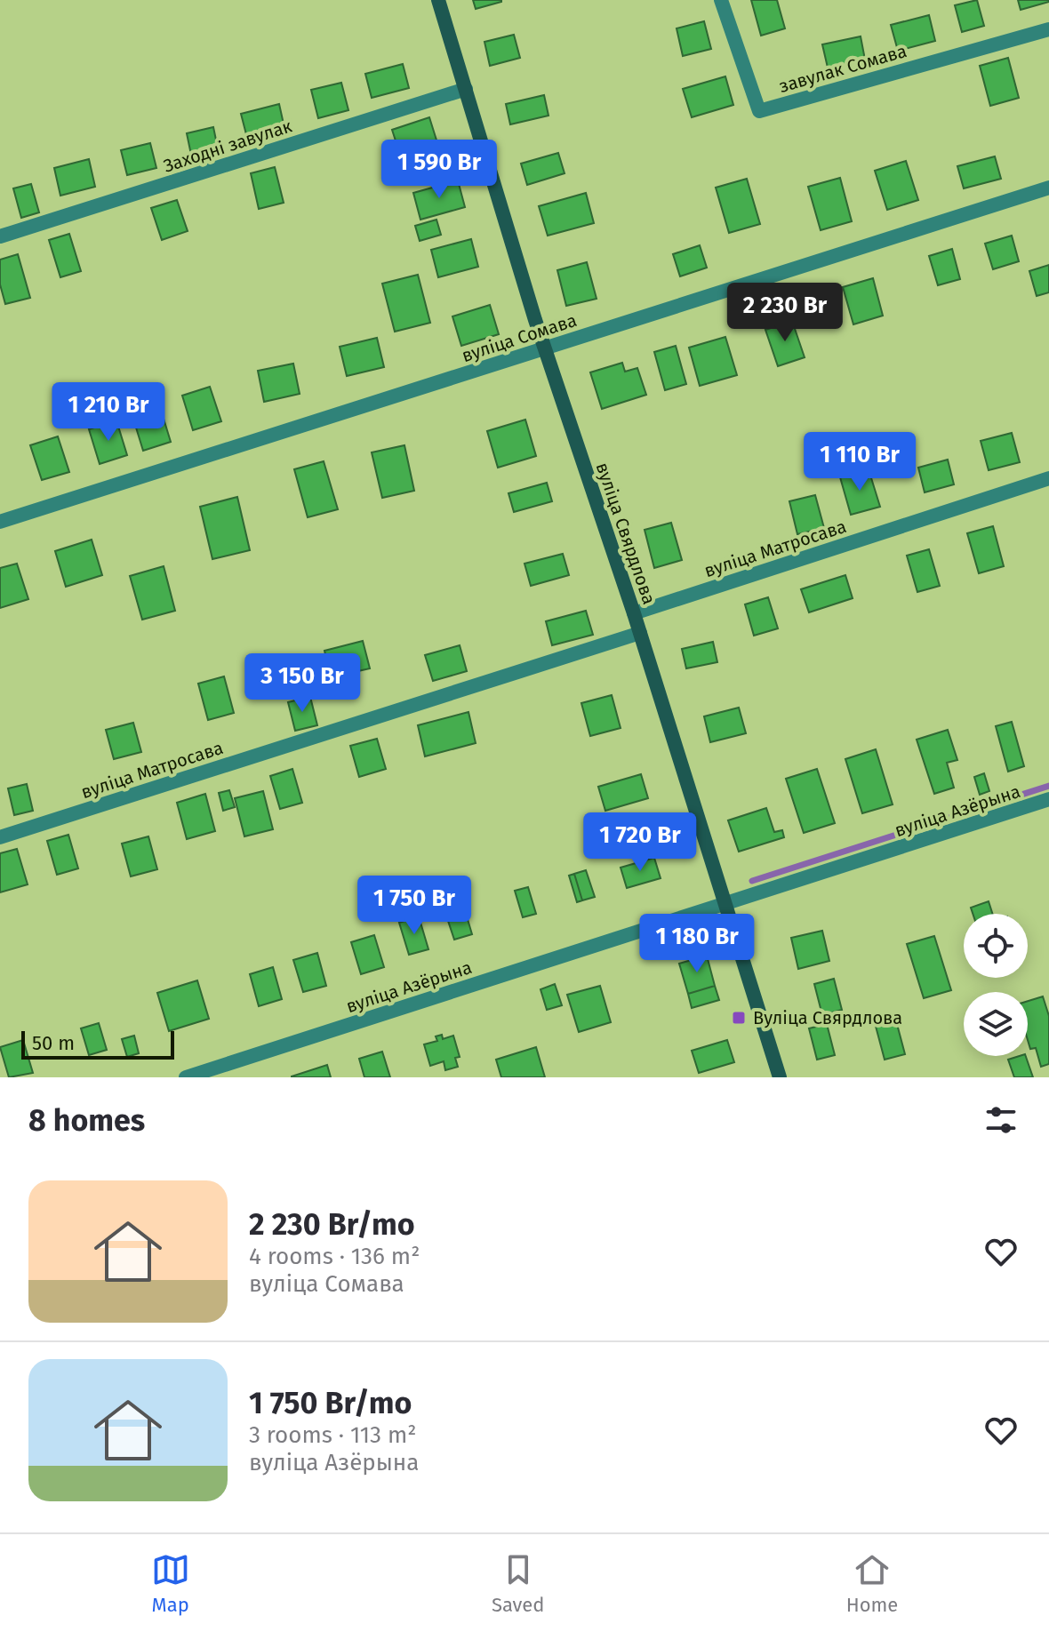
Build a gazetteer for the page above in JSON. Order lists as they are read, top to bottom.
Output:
{
  "streets": {
    "main road": ["вуліца Свярдлова"],
    "street": [
      "завулак Сомава",
      "Заходні завулак",
      "вуліца Сомава",
      "вуліца Матросава",
      "вуліца Азёрына"
    ]
  },
  "crossings": [
    ["Заходні завулак", "вуліца Свярдлова"],
    ["вуліца Сомава", "вуліца Свярдлова"],
    ["вуліца Свярдлова", "вуліца Матросава"],
    ["вуліца Свярдлова", "вуліца Азёрына"]
  ],
  "places": {
    "transit": ["Вуліца Свярдлова"]
  },
  "scale_bar": "50 m",
  "page": {
    "price": [
      "1 590 Br",
      "2 230 Br",
      "1 210 Br",
      "1 110 Br",
      "3 150 Br",
      "1 720 Br",
      "1 750 Br",
      "1 180 Br"
    ],
    "scale": "50 m",
    "heading": "8 homes",
    "list": [
      {
        "name": "2 230 Br/mo",
        "note": "4 rooms · 136 m² · вуліца Сомава"
      },
      {
        "name": "1 750 Br/mo",
        "note": "3 rooms · 113 m² · вуліца Азёрына"
      }
    ],
    "tabs": ["Map", "Saved", "Home"]
  }
}
